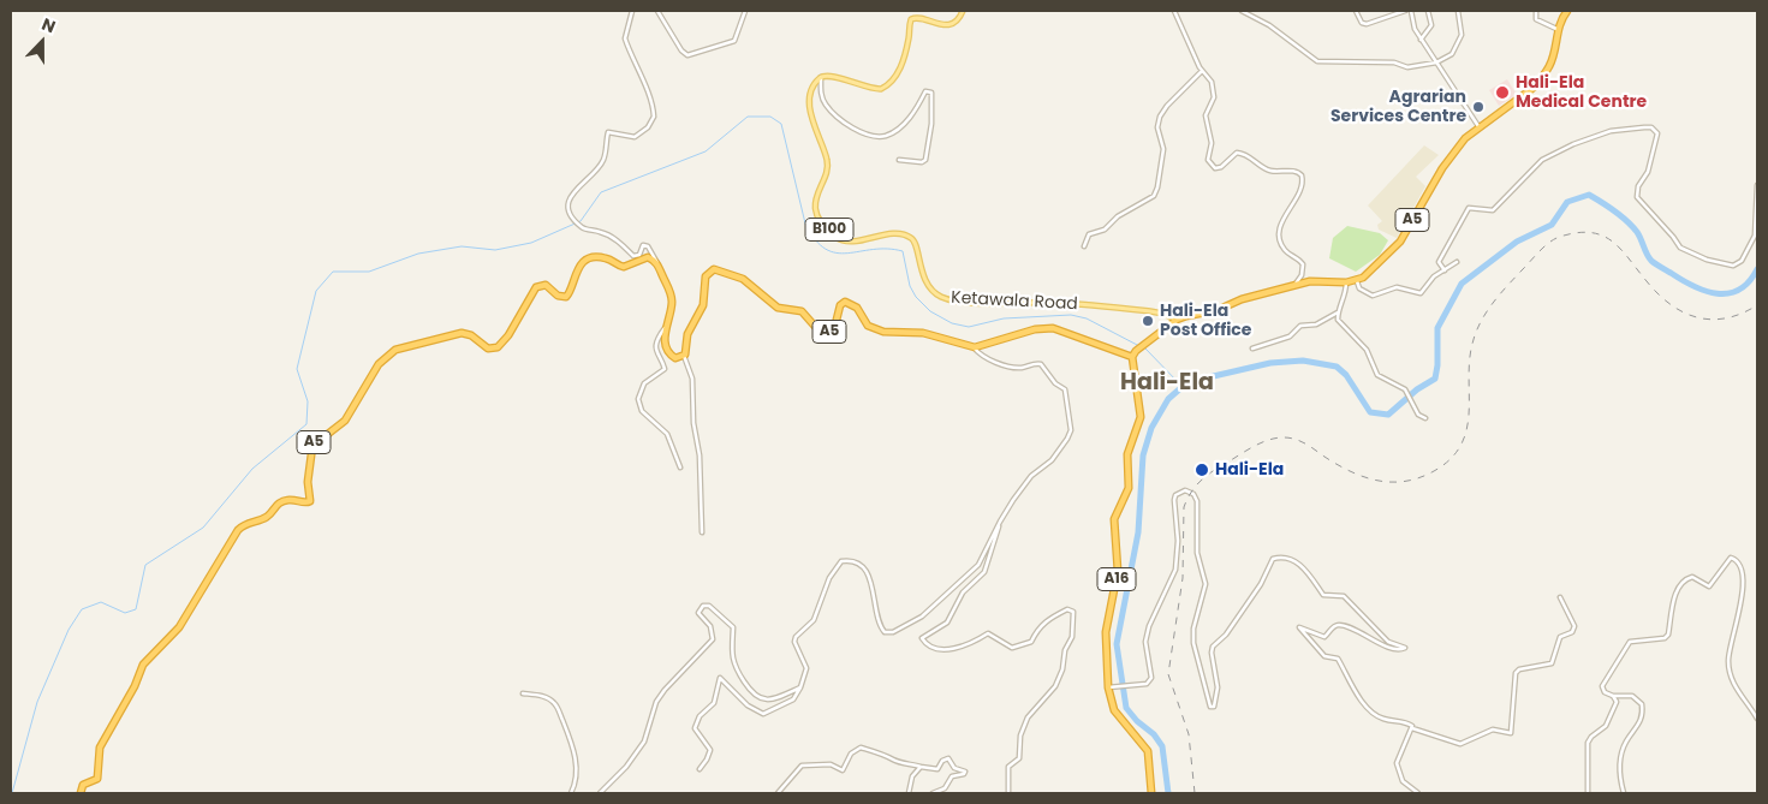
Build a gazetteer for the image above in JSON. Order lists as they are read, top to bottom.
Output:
{
  "streets": {
    "highway": ["A5", "A16"],
    "main road": ["B100", "Ketawala Road"]
  },
  "districts": ["Hali-Ela"],
  "places": [
    "Hali-Ela Medical Centre",
    "Agrarian Services Centre",
    "Hali-Ela Post Office",
    "Hali-Ela"
  ],
  "north": "top"
}
